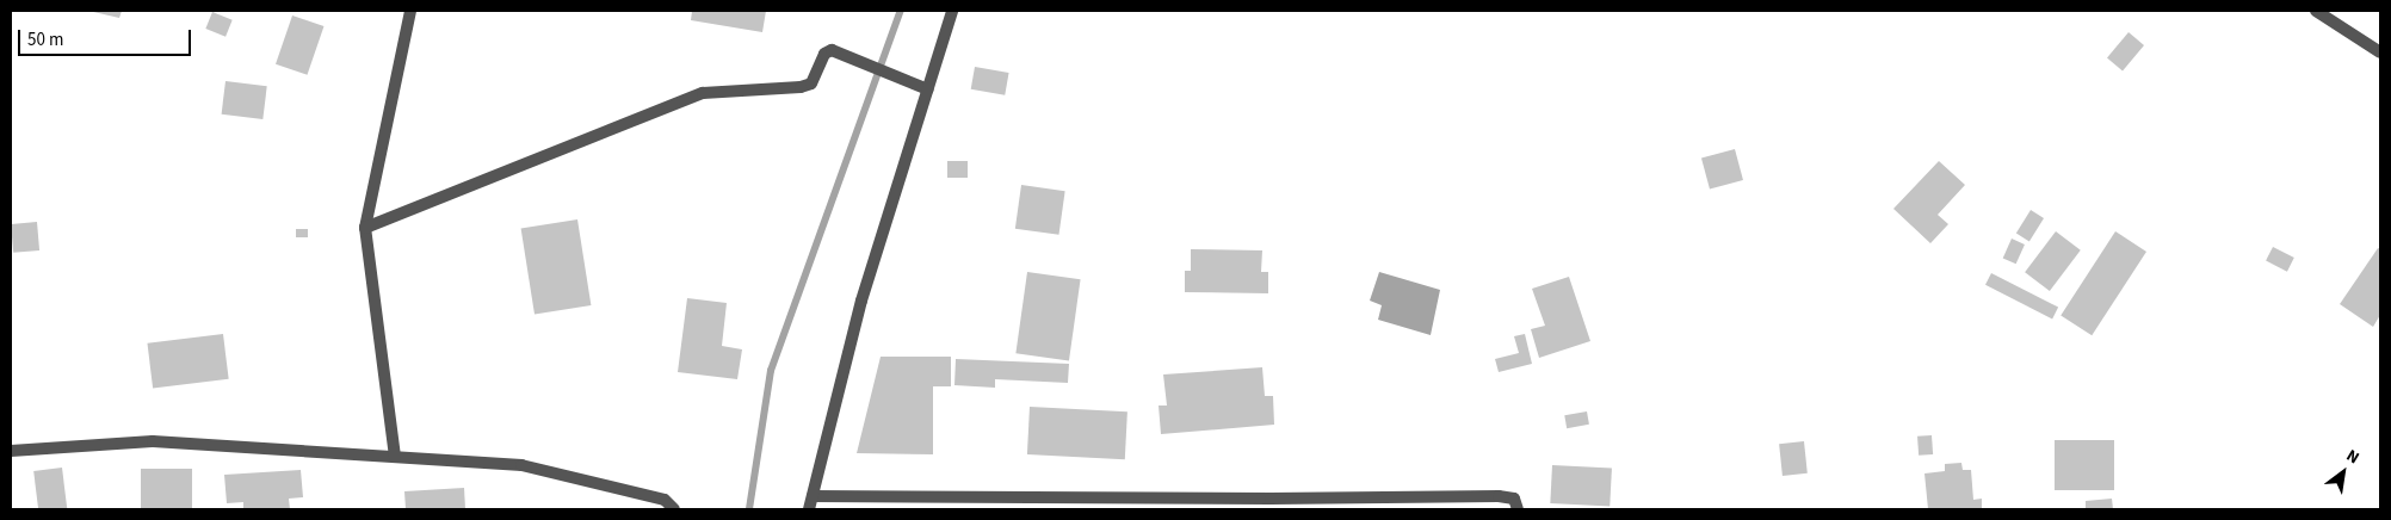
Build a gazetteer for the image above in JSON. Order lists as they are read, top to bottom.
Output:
{
  "scale_bar": "50 m",
  "north": "top right"
}
